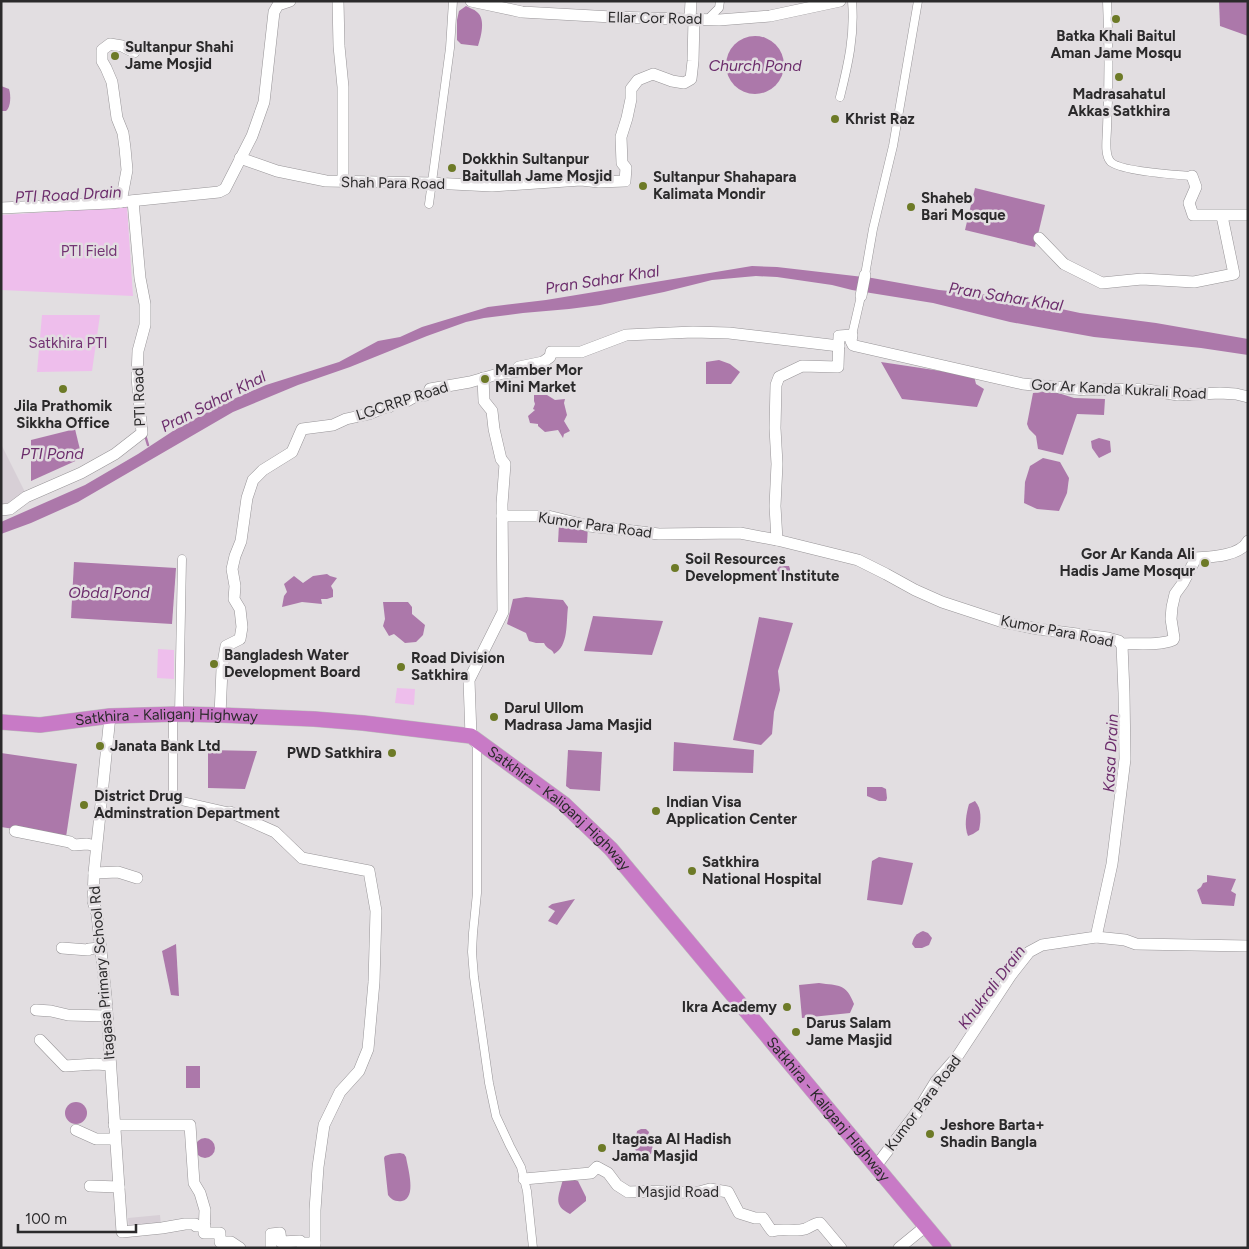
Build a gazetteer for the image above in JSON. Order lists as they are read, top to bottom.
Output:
{
  "streets": {
    "highway": ["Satkhira - Kaliganj Highway"],
    "street": [
      "Ellar Cor Road",
      "Shah Para Road",
      "Gor Ar Kanda Kukrali Road",
      "PTI Road",
      "LGCRRP Road",
      "Kumor Para Road",
      "Itagasa Primary School Rd",
      "Masjid Road"
    ]
  },
  "crossings": [
    ["Ellar Cor Road", "Shah Para Road"],
    ["LGCRRP Road", "Satkhira - Kaliganj Highway"],
    ["Kumor Para Road", "Satkhira - Kaliganj Highway"],
    ["Satkhira - Kaliganj Highway", "Itagasa Primary School Rd"]
  ],
  "water": [
    "Church Pond",
    "PTI Road Drain",
    "Pran Sahar Khal",
    "PTI Pond",
    "Obda Pond",
    "Kasa Drain",
    "Khukrali Drain"
  ],
  "parks": ["PTI Field", "Satkhira PTI"],
  "places": [
    "Batka Khali Baitul Aman Jame Mosqu",
    "Sultanpur Shahi Jame Mosjid",
    "Madrasahatul Akkas Satkhira",
    "Khrist Raz",
    "Dokkhin Sultanpur Baitullah Jame Mosjid",
    "Sultanpur Shahapara Kalimata Mondir",
    "Shaheb Bari Mosque",
    "Mamber Mor Mini Market",
    "Jila Prathomik Sikkha Office",
    "Gor Ar Kanda Ali Hadis Jame Mosqur",
    "Soil Resources Development Institute",
    "Bangladesh Water Development Board",
    "Road Division Satkhira",
    "Darul Ullom Madrasa Jama Masjid",
    "Janata Bank Ltd",
    "PWD Satkhira",
    "District Drug Adminstration Department",
    "Indian Visa Application Center",
    "Satkhira National Hospital",
    "Ikra Academy",
    "Darus Salam Jame Masjid",
    "Jeshore Barta+ Shadin Bangla",
    "Itagasa Al Hadish Jama Masjid"
  ],
  "scale_bar": "100 m"
}
